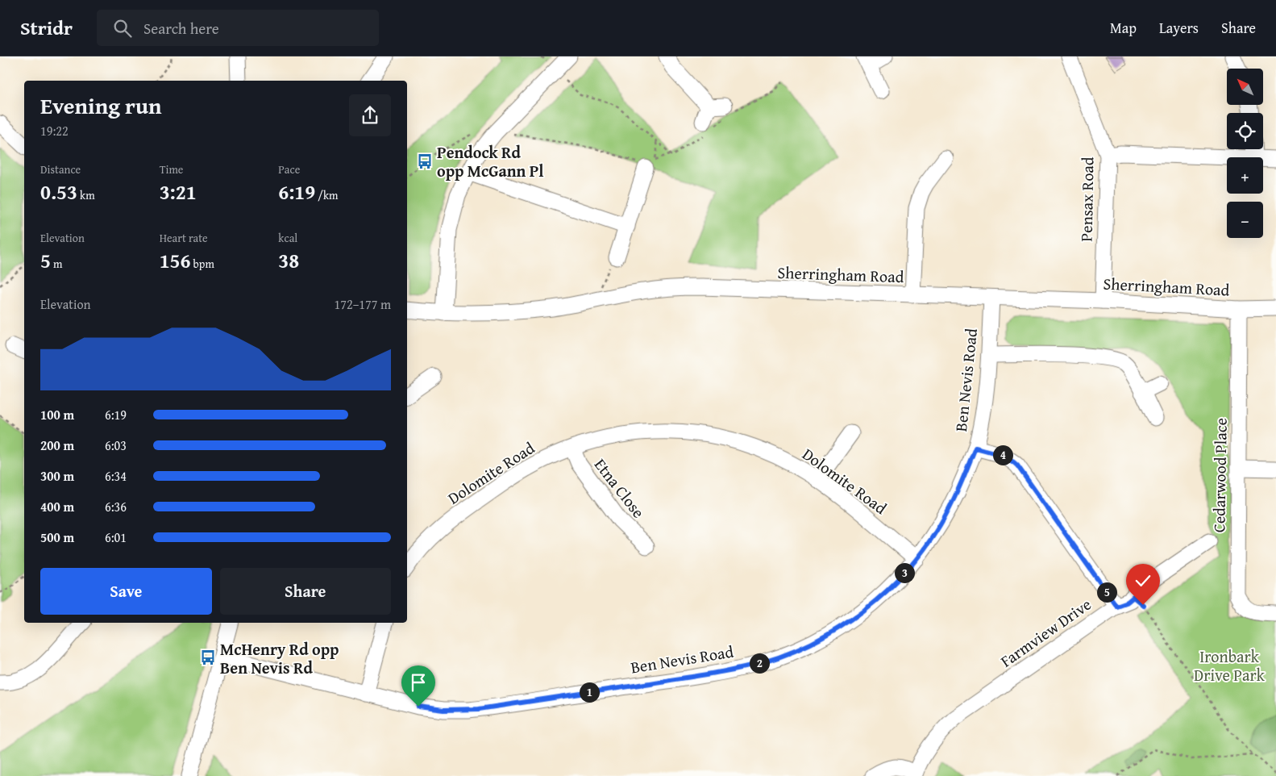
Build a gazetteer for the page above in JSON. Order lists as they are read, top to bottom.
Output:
{
  "streets": {
    "street": [
      "Pensax Road",
      "Sherringham Road",
      "Ben Nevis Road",
      "Dolomite Road",
      "Cedarwood Place",
      "Etna Close",
      "Farmview Drive"
    ]
  },
  "crossings": [
    ["Pensax Road", "Sherringham Road"],
    ["Sherringham Road", "Ben Nevis Road"],
    ["Sherringham Road", "Cedarwood Place"],
    ["Ben Nevis Road", "Dolomite Road"],
    ["Ben Nevis Road", "Farmview Drive"],
    ["Dolomite Road", "Etna Close"]
  ],
  "parks": ["Ironbark Drive Park"],
  "places": {
    "bus stop": ["Pendock Rd opp McGann Pl", "McHenry Rd opp Ben Nevis Rd"]
  },
  "north": "top left",
  "page": {
    "header": "Stridr",
    "search": "Search here",
    "nav": ["Map", "Layers", "Share"],
    "map_buttons": ["+", "−"],
    "heading": ["Evening run", "19:22"],
    "stats": [
      ["Distance", "0.53 km"],
      ["Time", "3:21"],
      ["Pace", "6:19 /km"],
      ["Elevation", "5 m"],
      ["Heart rate", "156 bpm"],
      ["kcal", "38"]
    ],
    "chart": ["Elevation", "172–177 m"],
    "list": [
      {
        "name": "100 m",
        "note": "6:19"
      },
      {
        "name": "200 m",
        "note": "6:03"
      },
      {
        "name": "300 m",
        "note": "6:34"
      },
      {
        "name": "400 m",
        "note": "6:36"
      },
      {
        "name": "500 m",
        "note": "6:01"
      }
    ],
    "pins": [
      "4",
      "3",
      "5",
      "2",
      "1"
    ],
    "buttons": ["Save", "Share"]
  }
}
